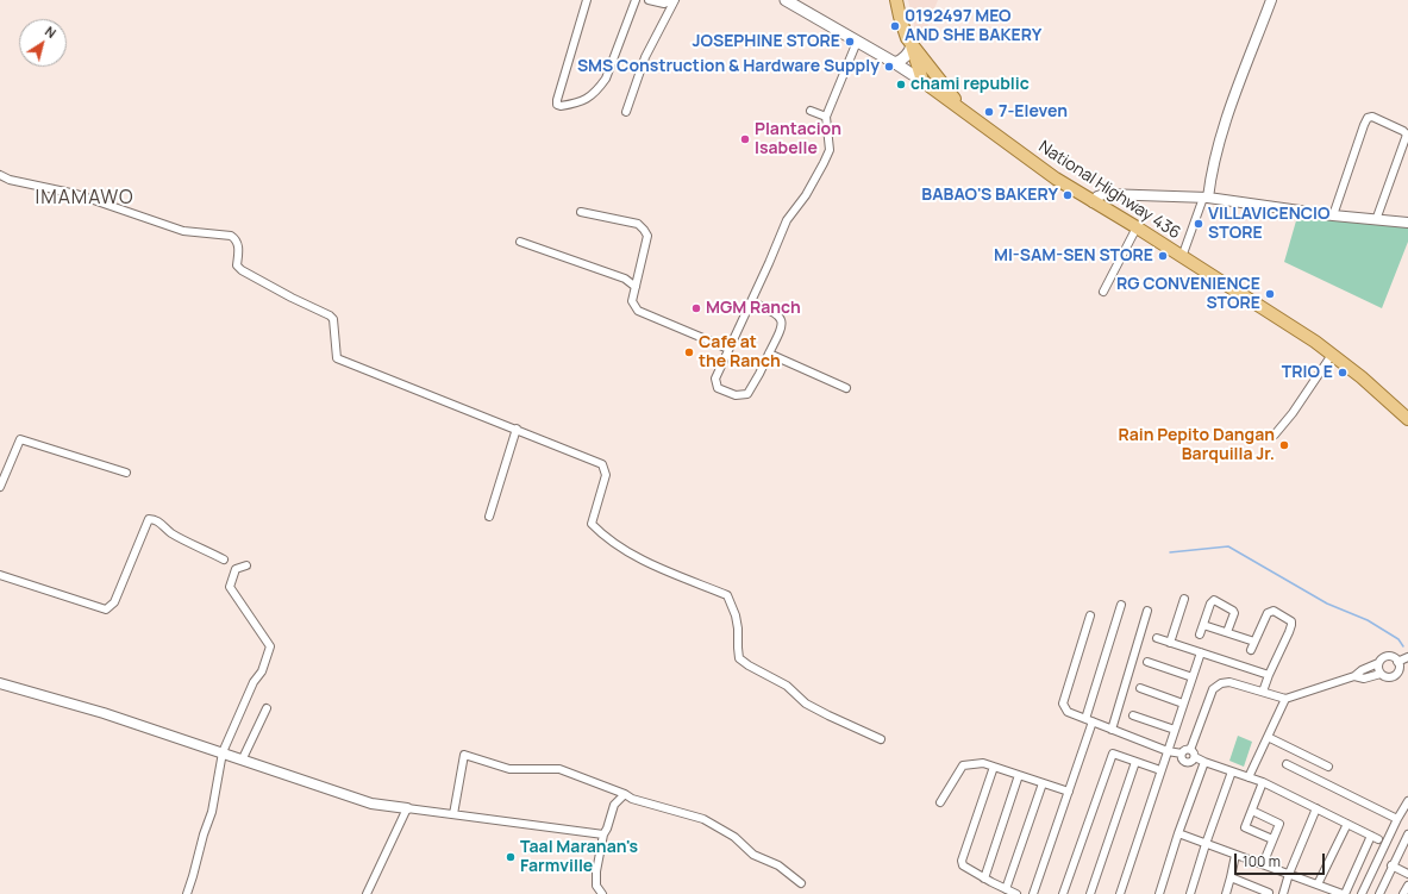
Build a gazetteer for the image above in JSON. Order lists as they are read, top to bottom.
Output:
{
  "streets": {
    "main road": ["National Highway 436"]
  },
  "districts": ["IMAMAWO"],
  "places": [
    "0192497 MEO AND SHE BAKERY",
    "JOSEPHINE STORE",
    "SMS Construction & Hardware Supply",
    "chami republic",
    "7-Eleven",
    "Plantacion Isabelle",
    "BABAO'S BAKERY",
    "VILLAVICENCIO STORE",
    "MI-SAM-SEN STORE",
    "RG CONVENIENCE STORE",
    "MGM Ranch",
    "Cafe at the Ranch",
    "TRIO E",
    "Rain Pepito Dangan Barquilla Jr.",
    "Taal Maranan's Farmville"
  ],
  "scale_bar": "100 m",
  "north": "top right"
}
